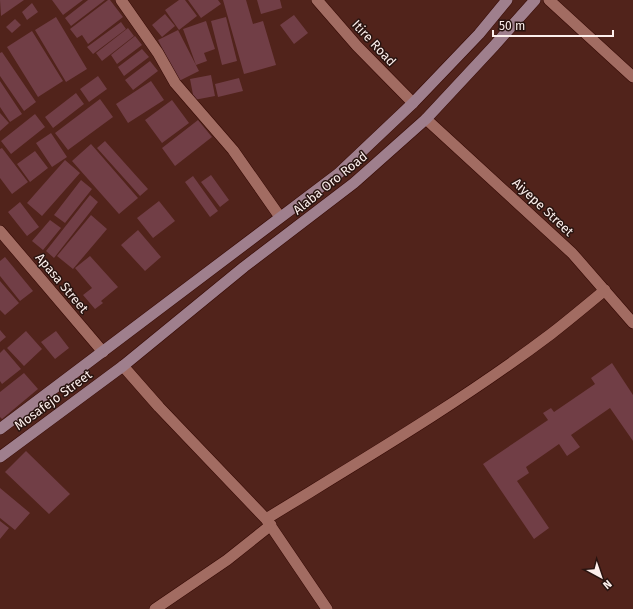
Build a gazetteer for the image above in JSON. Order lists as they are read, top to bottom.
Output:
{
  "streets": {
    "main road": ["Alaba Oro Road", "Mosafejo Street"],
    "street": ["Itire Road", "Aiyepe Street", "Apasa Street"]
  },
  "crossings": [
    ["Itire Road", "Alaba Oro Road"],
    ["Alaba Oro Road", "Aiyepe Street"],
    ["Alaba Oro Road", "Apasa Street"],
    ["Alaba Oro Road", "Mosafejo Street"],
    ["Apasa Street", "Mosafejo Street"]
  ],
  "scale_bar": "50 m",
  "north": "bottom right"
}
